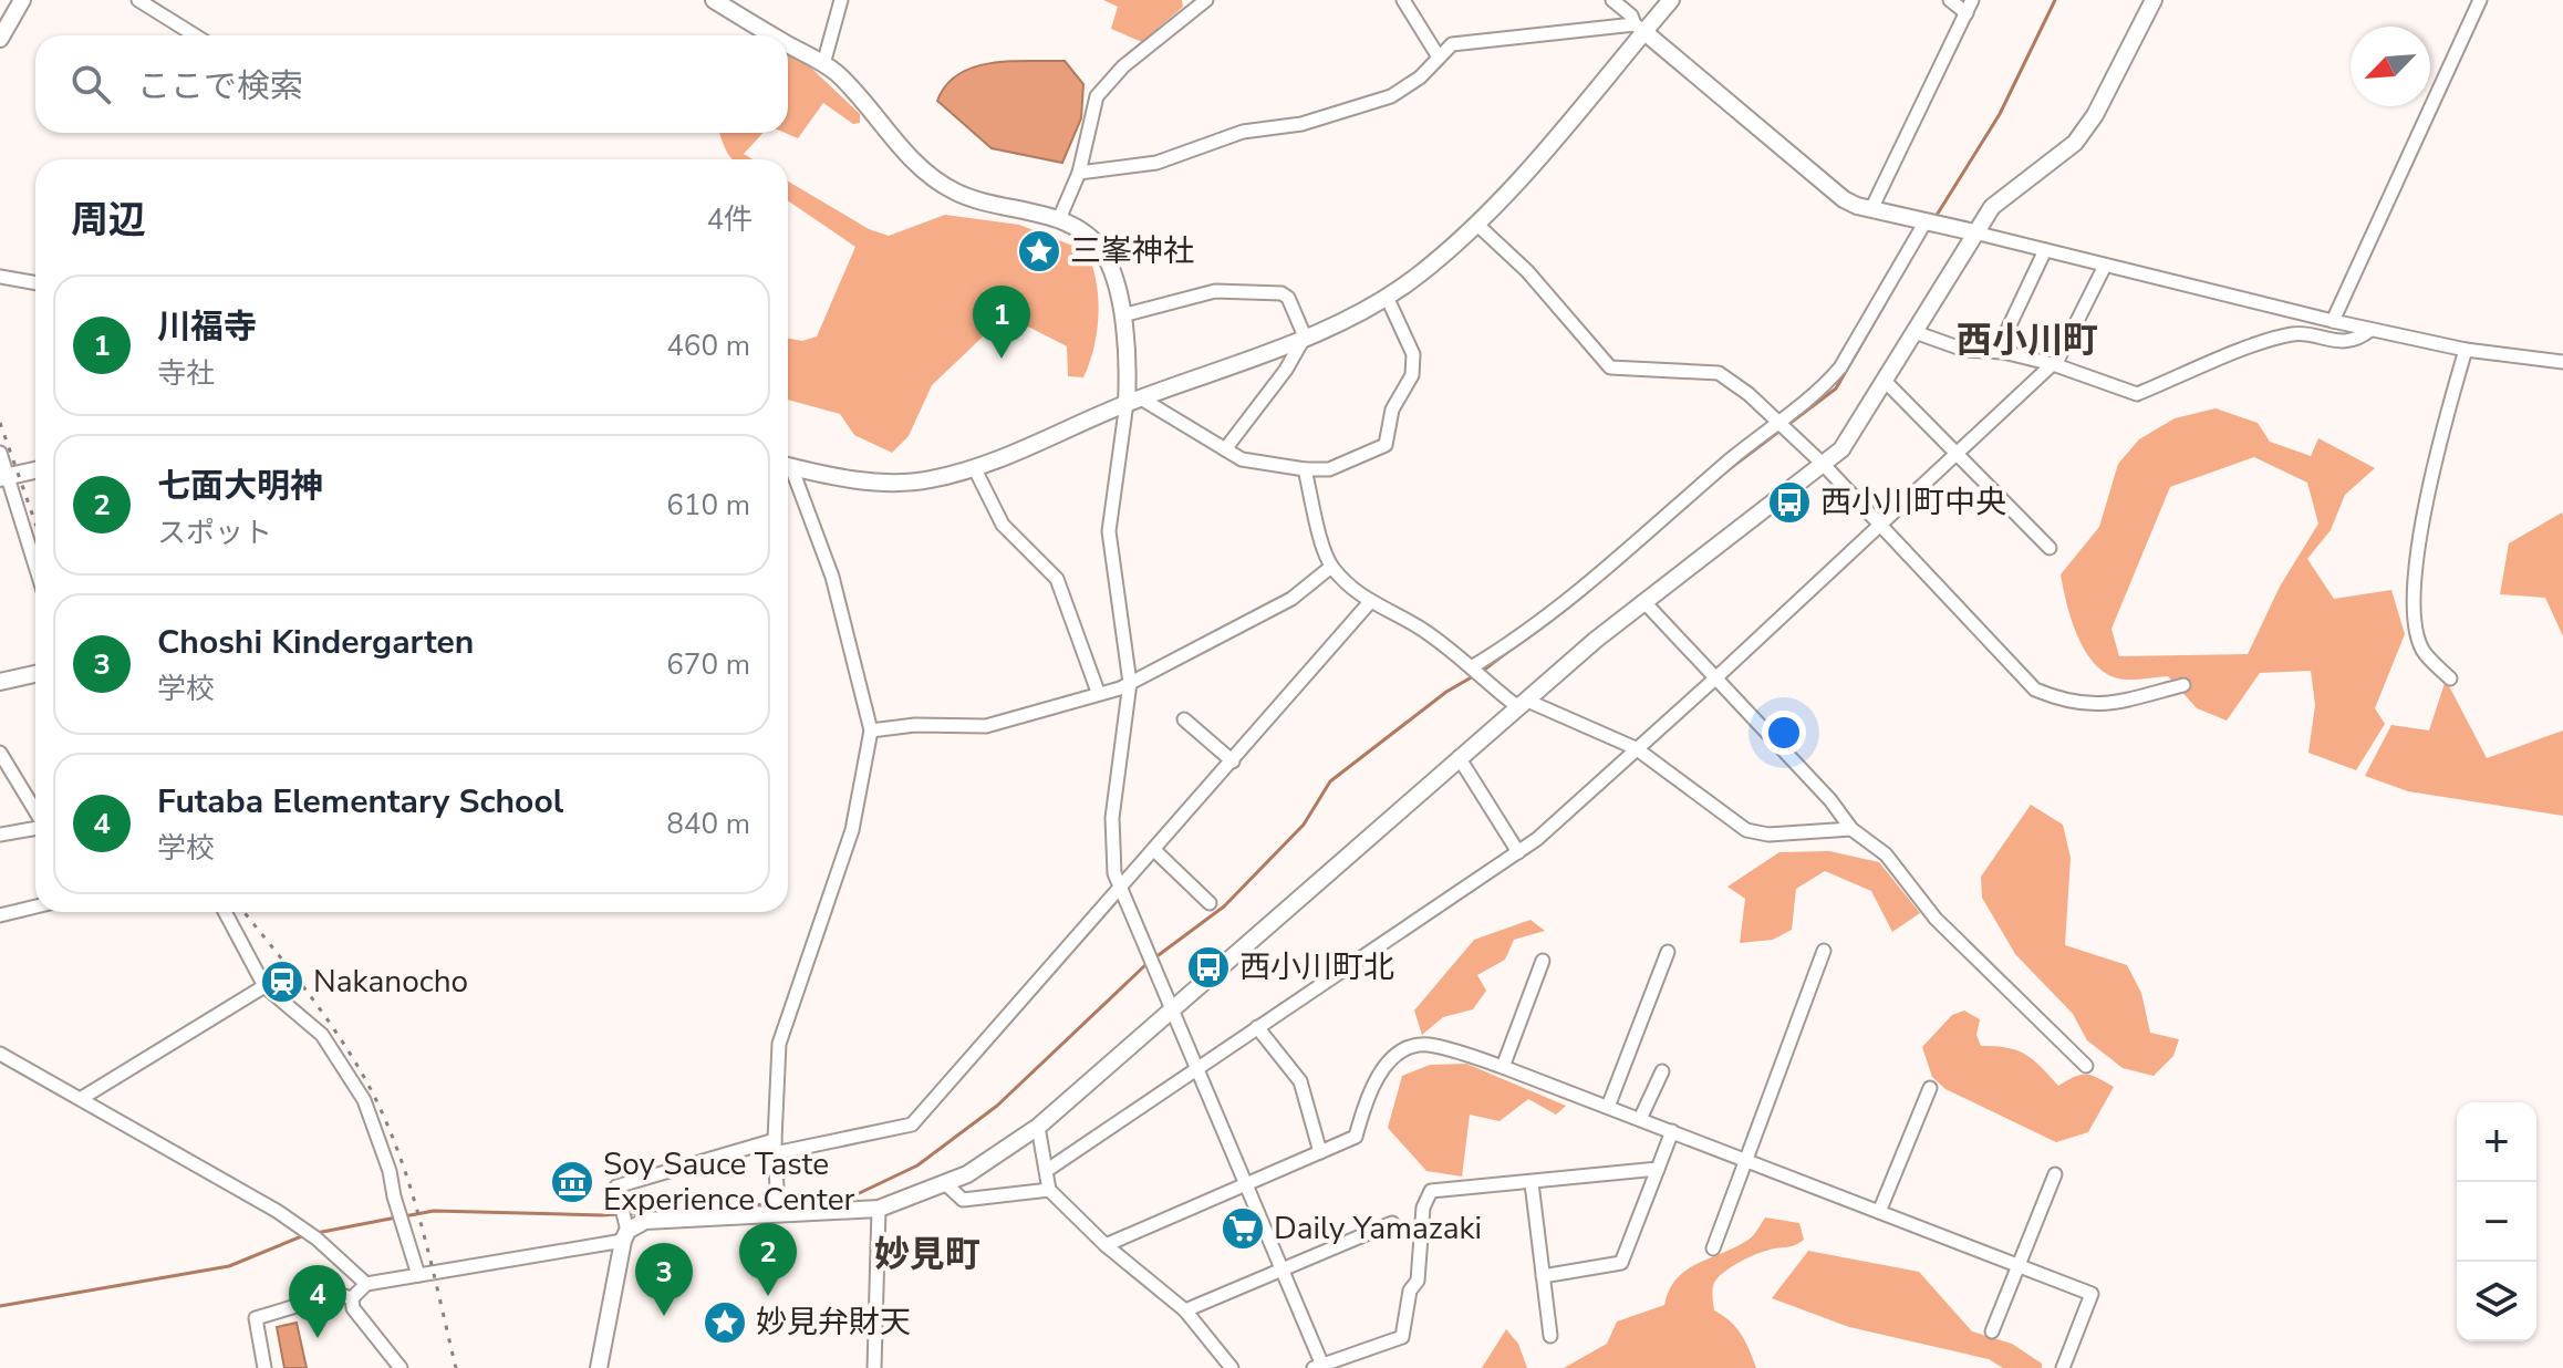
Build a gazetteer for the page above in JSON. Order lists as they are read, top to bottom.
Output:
{
  "districts": ["西小川町", "妙見町"],
  "places": {
    "place": ["三峯神社", "妙見弁財天"],
    "bus stop": ["西小川町中央", "西小川町北"],
    "station": ["Nakanocho"],
    "museum": ["Soy Sauce Taste Experience Center"],
    "supermarket": ["Daily Yamazaki"]
  },
  "north": "bottom left",
  "page": {
    "search": "ここで検索",
    "heading": ["周辺", "4件"],
    "list": [
      {
        "mark": "1",
        "name": "川福寺",
        "note": "寺社",
        "value": "460 m"
      },
      {
        "mark": "2",
        "name": "七面大明神",
        "note": "スポット",
        "value": "610 m"
      },
      {
        "mark": "3",
        "name": "Choshi Kindergarten",
        "note": "学校",
        "value": "670 m"
      },
      {
        "mark": "4",
        "name": "Futaba Elementary School",
        "note": "学校",
        "value": "840 m"
      }
    ],
    "pins": [
      "1",
      "2",
      "3",
      "4"
    ],
    "map_buttons": ["+", "−"]
  }
}
